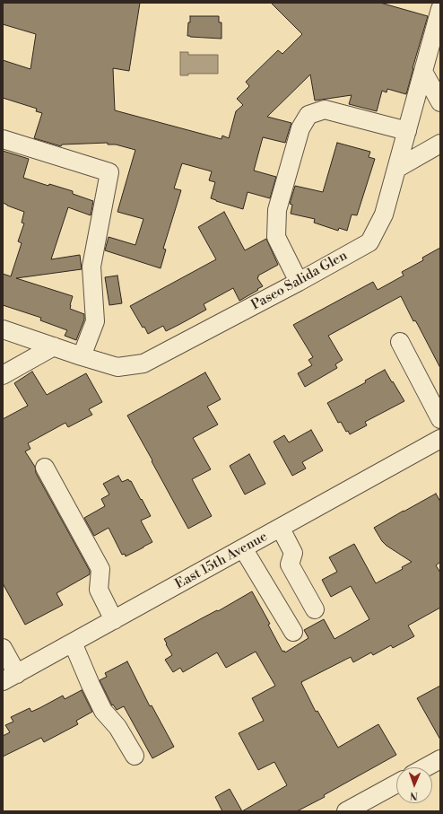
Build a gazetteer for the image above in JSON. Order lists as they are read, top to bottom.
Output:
{
  "streets": {
    "street": ["Paseo Salida Glen", "East 15th Avenue"]
  },
  "north": "bottom"
}
